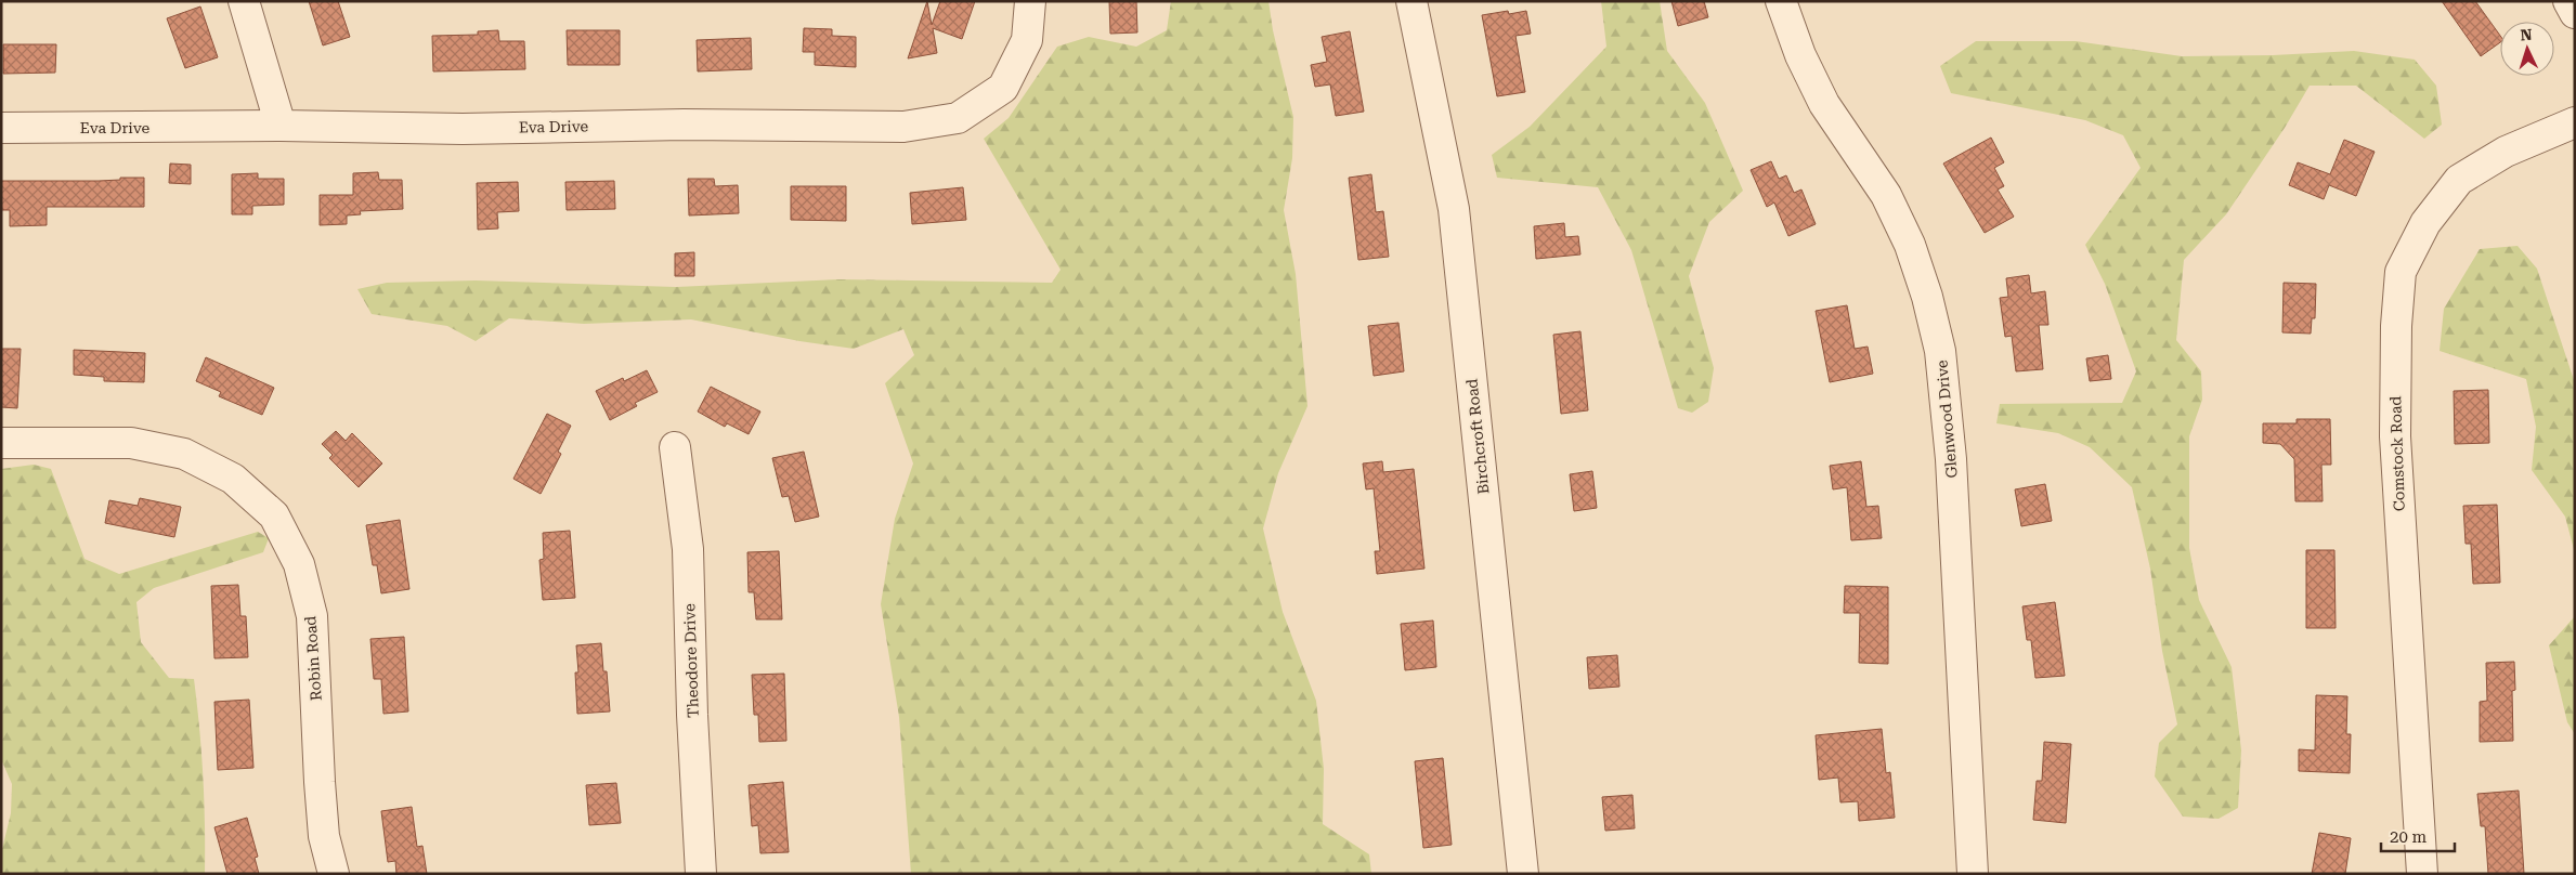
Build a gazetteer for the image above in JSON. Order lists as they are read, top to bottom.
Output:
{
  "streets": {
    "street": [
      "Eva Drive",
      "Glenwood Drive",
      "Birchcroft Road",
      "Comstock Road",
      "Robin Road",
      "Theodore Drive"
    ]
  },
  "scale_bar": "20 m",
  "north": "top"
}
